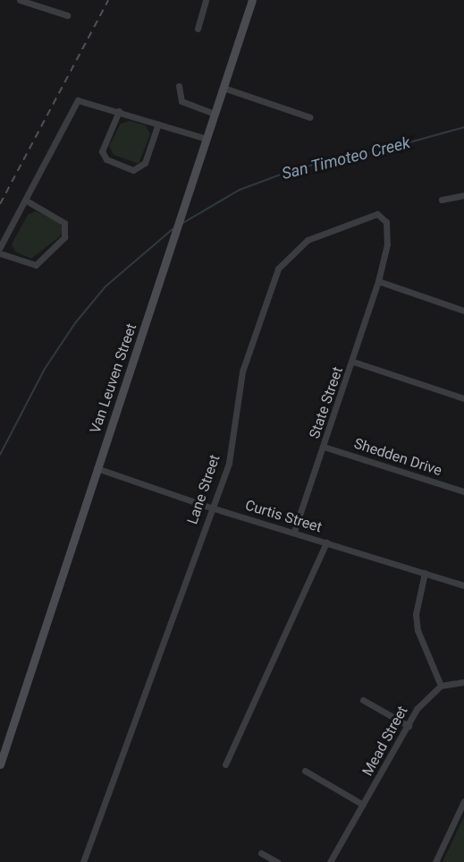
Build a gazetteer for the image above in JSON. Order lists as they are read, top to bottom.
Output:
{
  "streets": {
    "street": [
      "Van Leuven Street",
      "State Street",
      "Shedden Drive",
      "Lane Street",
      "Curtis Street",
      "Mead Street"
    ]
  },
  "crossings": [
    ["Van Leuven Street", "Curtis Street"],
    ["State Street", "Shedden Drive"],
    ["State Street", "Lane Street"],
    ["State Street", "Curtis Street"],
    ["Lane Street", "Curtis Street"]
  ],
  "water": ["San Timoteo Creek"]
}
